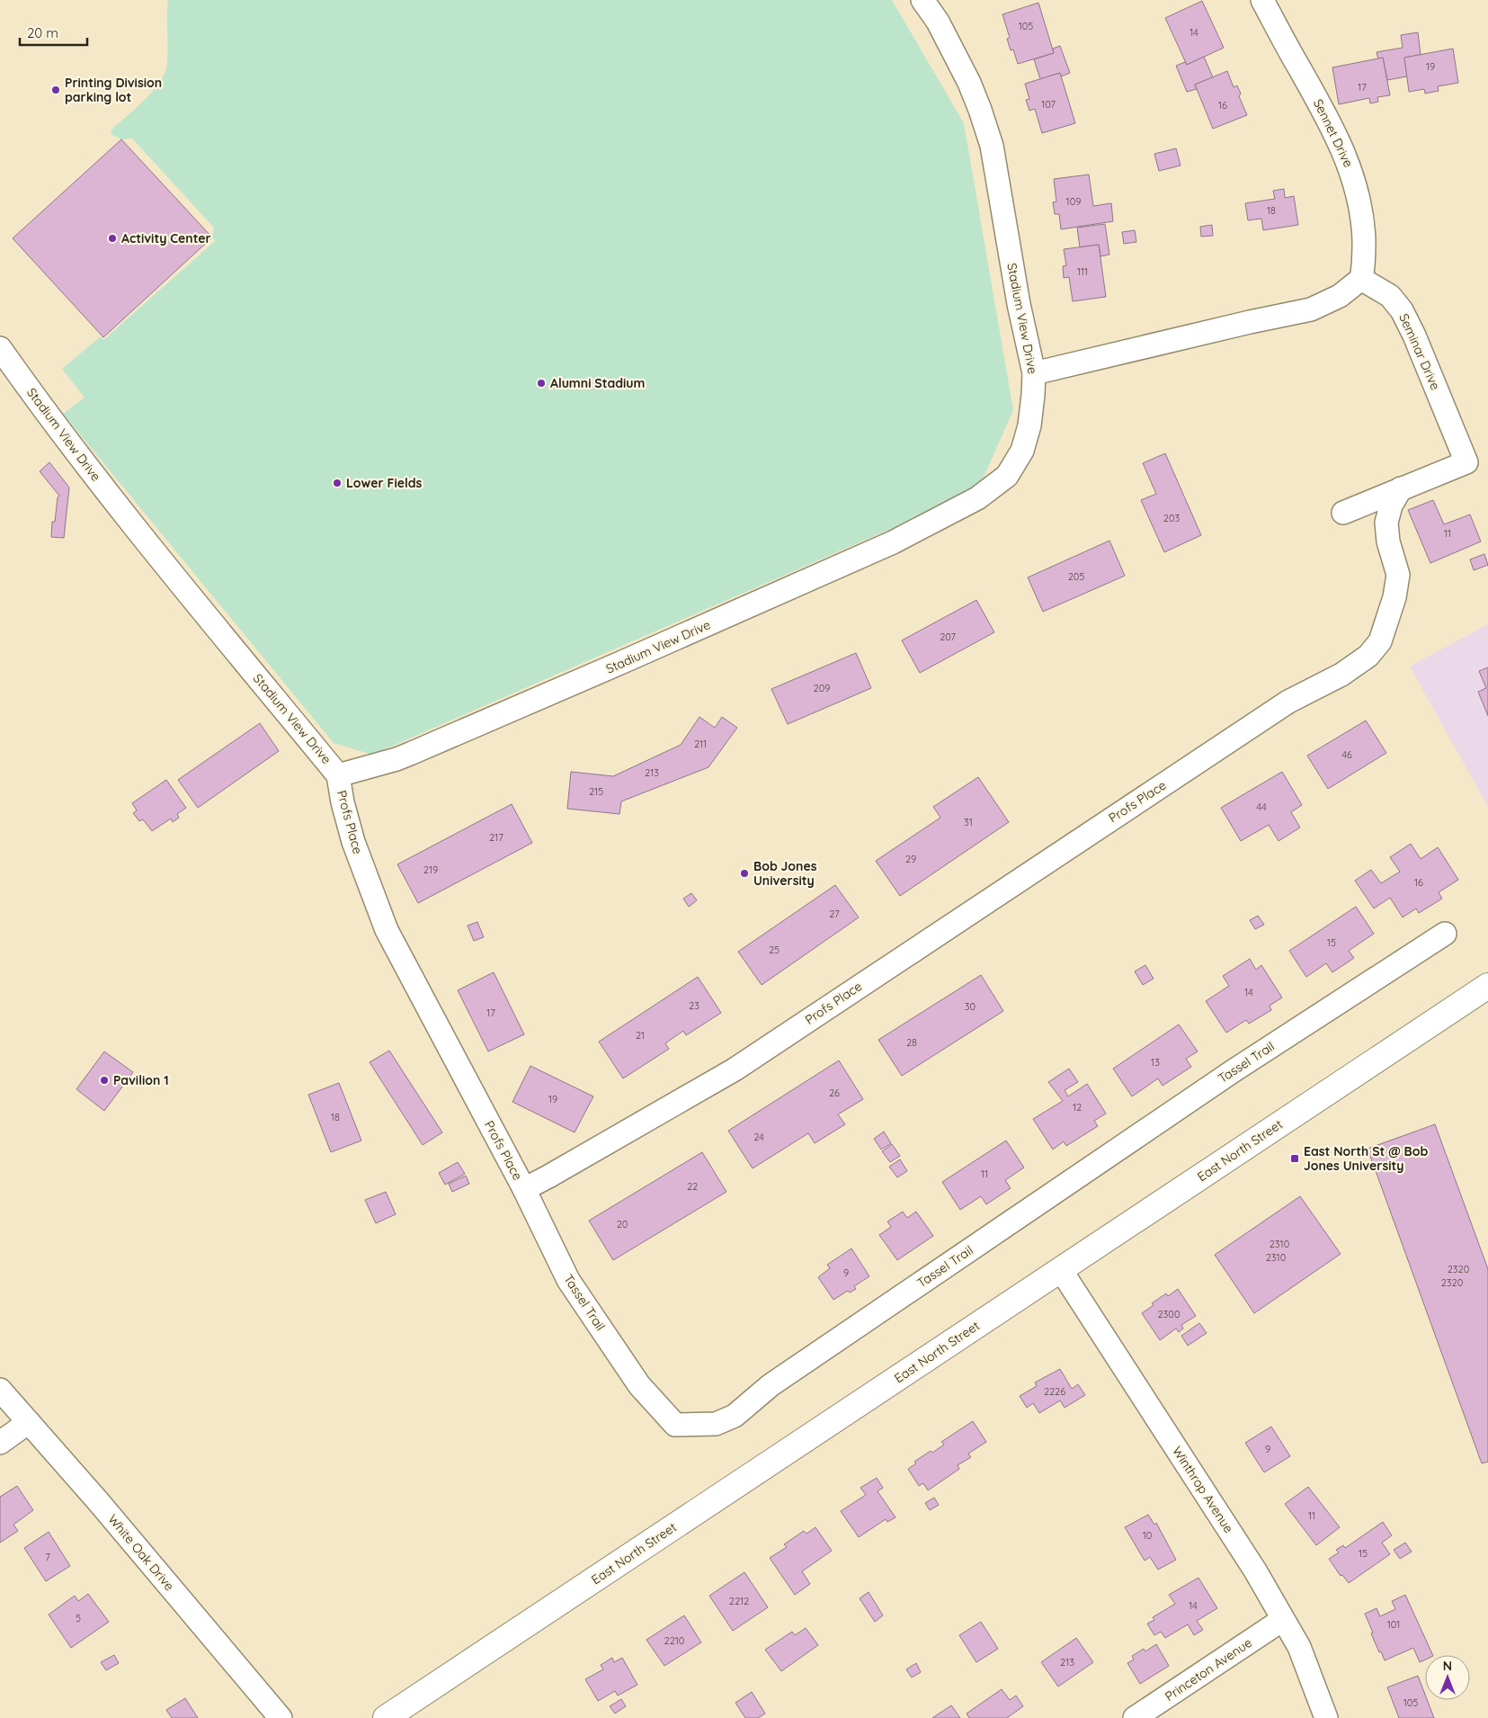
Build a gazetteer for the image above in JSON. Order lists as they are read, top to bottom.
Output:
{
  "streets": {
    "main road": ["East North Street"],
    "street": [
      "Sennet Drive",
      "Stadium View Drive",
      "Seminar Drive",
      "Profs Place",
      "Tassel Trail",
      "Winthrop Avenue",
      "White Oak Drive",
      "Princeton Avenue"
    ]
  },
  "crossings": [
    ["Sennet Drive", "Seminar Drive"],
    ["Stadium View Drive", "Profs Place"],
    ["Seminar Drive", "Profs Place"],
    ["Profs Place", "Tassel Trail"],
    ["East North Street", "Winthrop Avenue"],
    ["Winthrop Avenue", "Princeton Avenue"]
  ],
  "places": {
    "other": [
      "Printing Division parking lot",
      "Activity Center",
      "Alumni Stadium",
      "Lower Fields",
      "Bob Jones University",
      "Pavilion 1"
    ],
    "transit": ["East North St @ Bob Jones University"]
  },
  "house_numbers": [
    "105",
    "14",
    "19",
    "17",
    "107",
    "16",
    "109",
    "18",
    "111",
    "203",
    "11",
    "205",
    "207",
    "209",
    "211",
    "46",
    "213",
    "215",
    "44",
    "31",
    "217",
    "29",
    "219",
    "16",
    "27",
    "15",
    "25",
    "14",
    "23",
    "30",
    "17",
    "21",
    "28",
    "13",
    "26",
    "19",
    "12",
    "18",
    "24",
    "11",
    "22",
    "20",
    "2310",
    "2310",
    "2320",
    "9",
    "2320",
    "2300",
    "2226",
    "9",
    "11",
    "10",
    "15",
    "7",
    "2212",
    "14",
    "5",
    "101",
    "2210",
    "213",
    "105"
  ],
  "scale_bar": "20 m",
  "north": "top"
}
